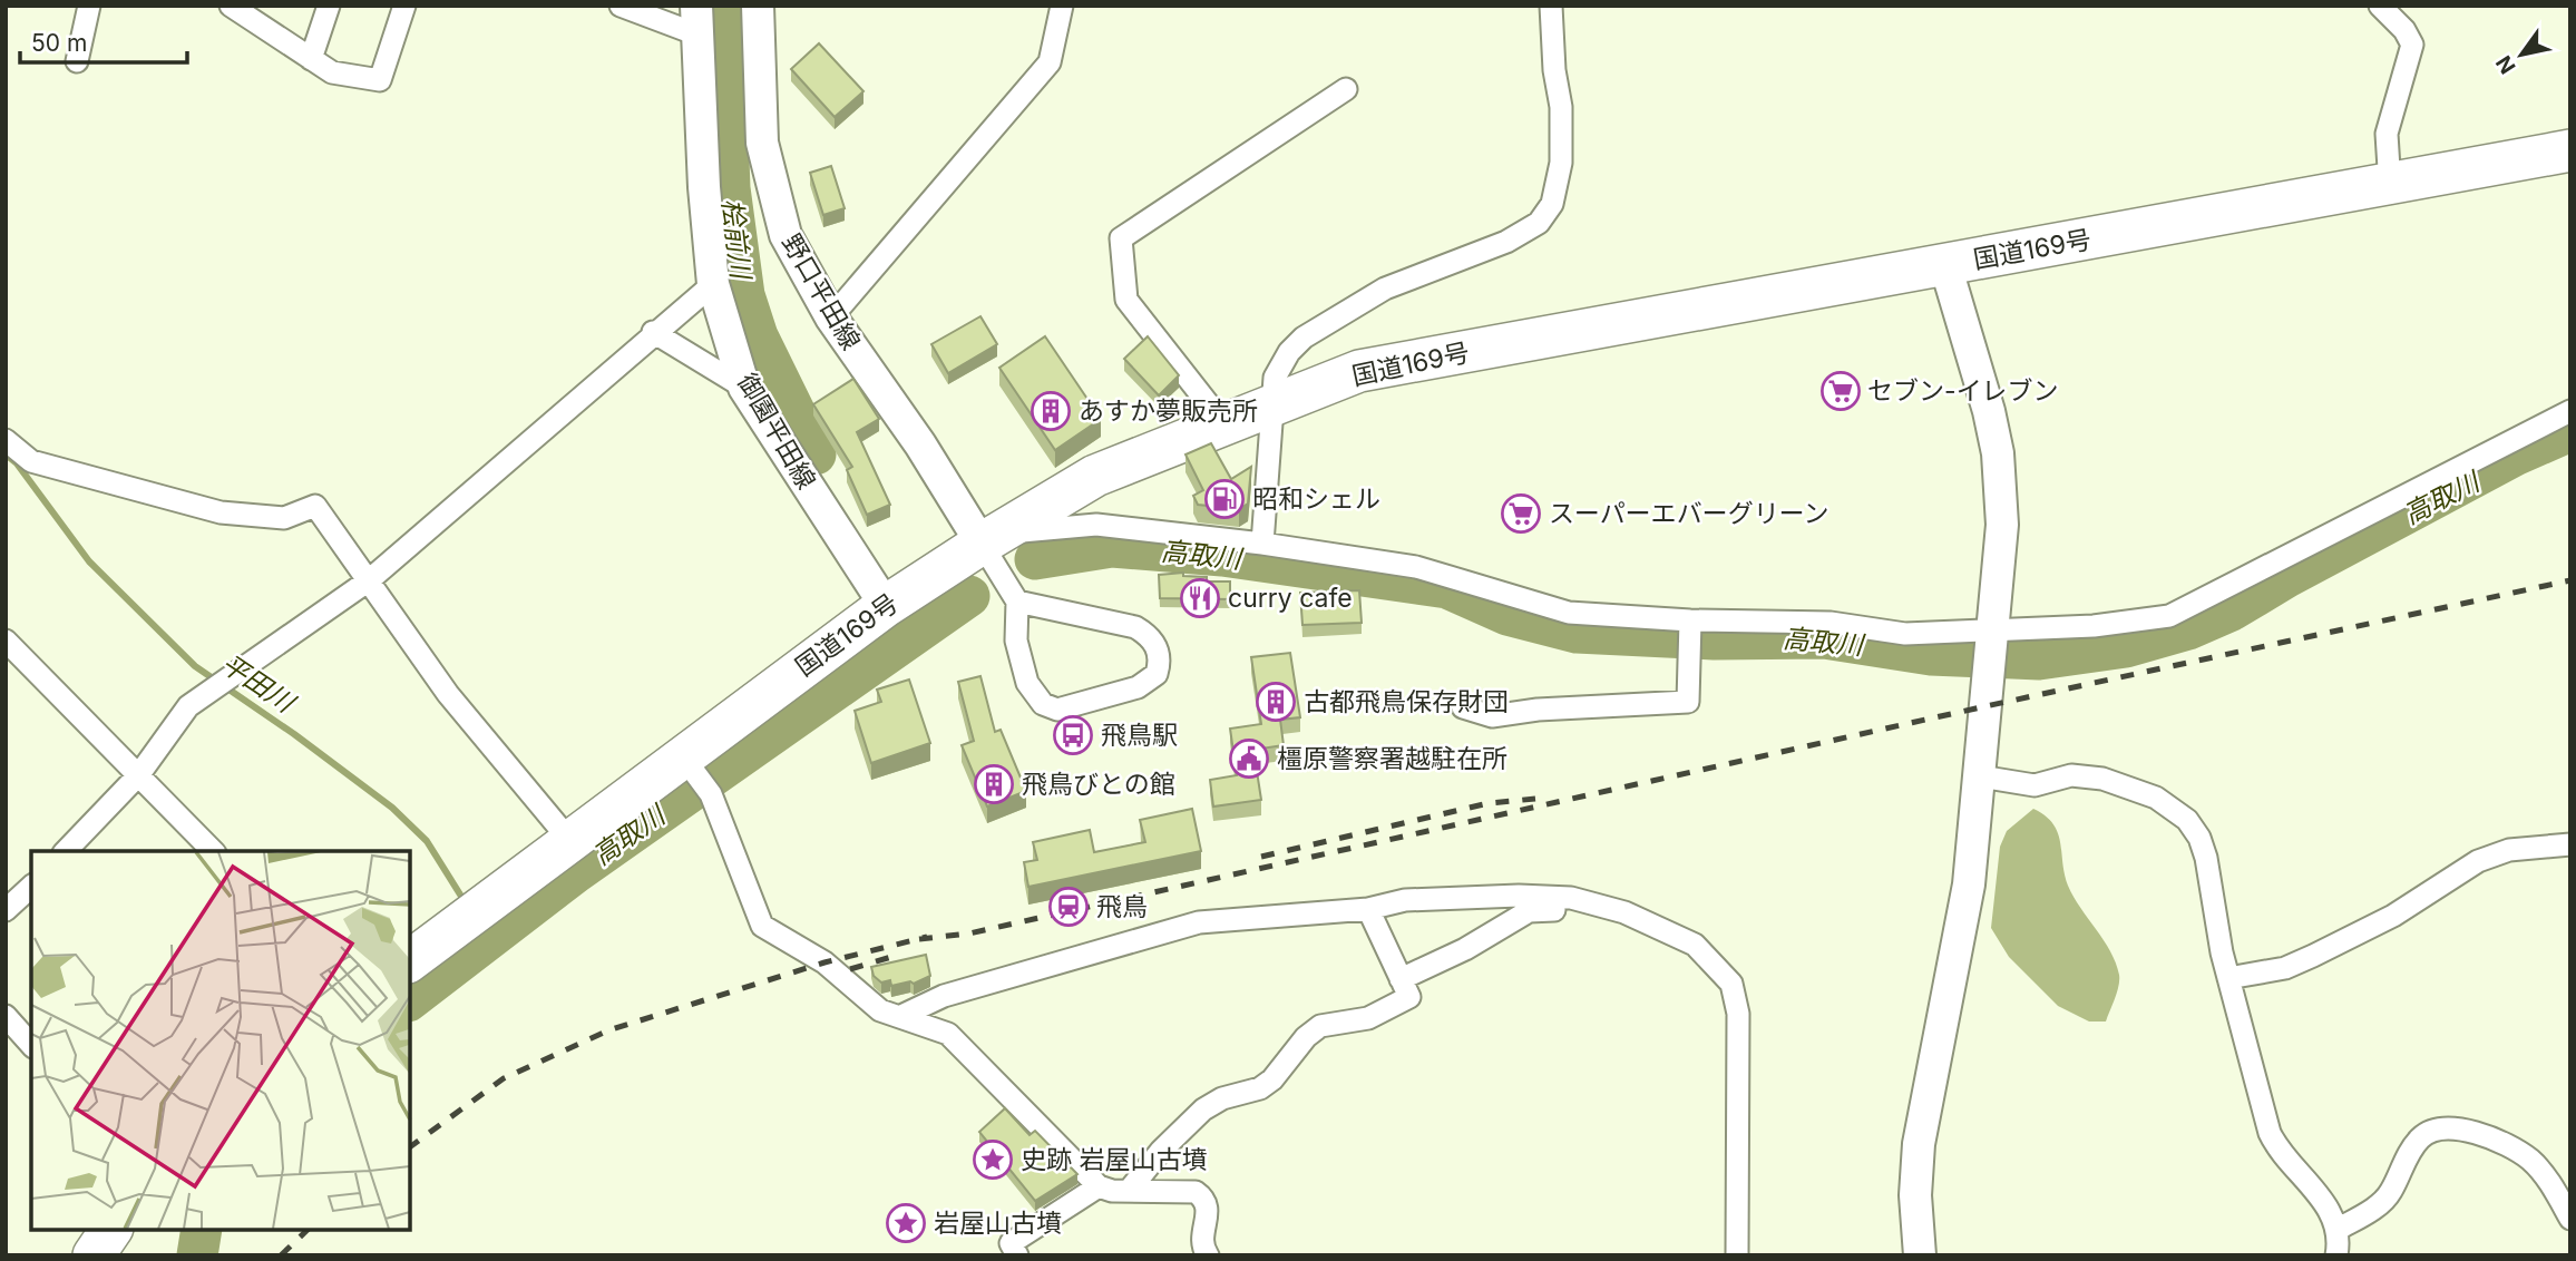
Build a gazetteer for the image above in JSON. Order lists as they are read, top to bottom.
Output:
{
  "streets": {
    "highway": ["国道169号"],
    "main road": ["野口平田線", "御園平田線"]
  },
  "crossings": [
    ["国道169号", "野口平田線"],
    ["国道169号", "御園平田線"]
  ],
  "water": ["桧前川", "高取川", "平田川"],
  "places": {
    "supermarket": ["セブン-イレブン", "スーパーエバーグリーン"],
    "building": ["あすか夢販売所", "古都飛鳥保存財団", "飛鳥びとの館"],
    "fuel station": ["昭和シェル"],
    "restaurant": ["curry cafe"],
    "bus stop": ["飛鳥駅"],
    "public building": ["橿原警察署越駐在所"],
    "station": ["飛鳥"],
    "place": ["史跡 岩屋山古墳", "岩屋山古墳"]
  },
  "scale_bar": "50 m",
  "north": "bottom left"
}
